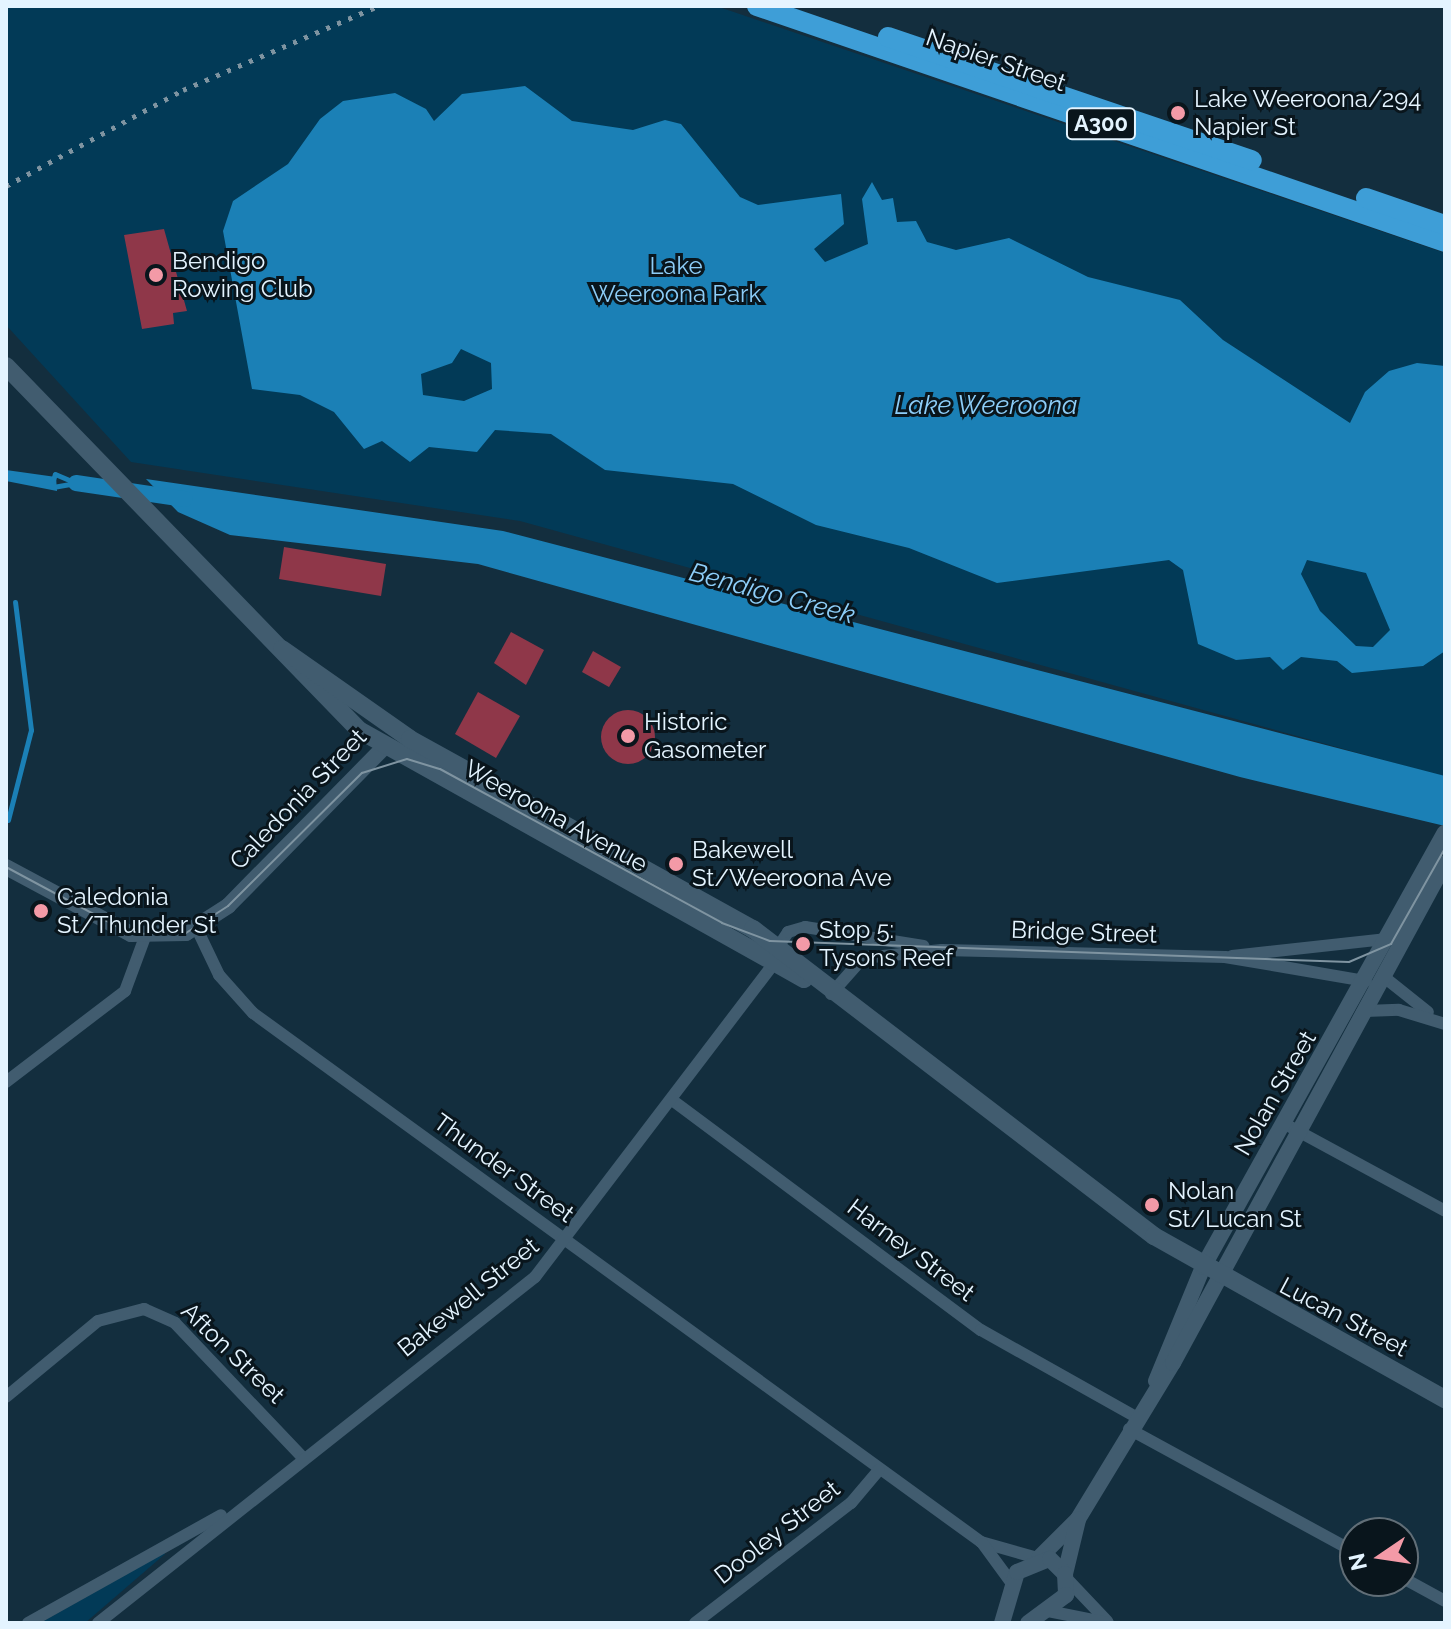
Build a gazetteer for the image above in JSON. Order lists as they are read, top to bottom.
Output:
{
  "streets": {
    "highway": ["Napier Street", "A300"],
    "main road": ["Caledonia Street", "Weeroona Avenue", "Lucan Street"],
    "street": [
      "Bridge Street",
      "Nolan Street",
      "Thunder Street",
      "Harney Street",
      "Bakewell Street",
      "Afton Street",
      "Dooley Street"
    ]
  },
  "crossings": [
    ["Caledonia Street", "Weeroona Avenue"],
    ["Caledonia Street", "Thunder Street"],
    ["Weeroona Avenue", "Bridge Street"],
    ["Weeroona Avenue", "Nolan Street"],
    ["Weeroona Avenue", "Bakewell Street"],
    ["Weeroona Avenue", "Lucan Street"],
    ["Bridge Street", "Nolan Street"],
    ["Bridge Street", "Bakewell Street"],
    ["Nolan Street", "Thunder Street"],
    ["Nolan Street", "Harney Street"],
    ["Nolan Street", "Lucan Street"],
    ["Thunder Street", "Bakewell Street"],
    ["Thunder Street", "Dooley Street"],
    ["Harney Street", "Bakewell Street"],
    ["Bakewell Street", "Afton Street"]
  ],
  "water": ["Lake Weeroona", "Bendigo Creek"],
  "parks": ["Lake Weeroona Park"],
  "places": [
    "Lake Weeroona/294 Napier St",
    "Bendigo Rowing Club",
    "Historic Gasometer",
    "Bakewell St/Weeroona Ave",
    "Caledonia St/Thunder St",
    "Stop 5: Tysons Reef",
    "Nolan St/Lucan St"
  ],
  "north": "left"
}
